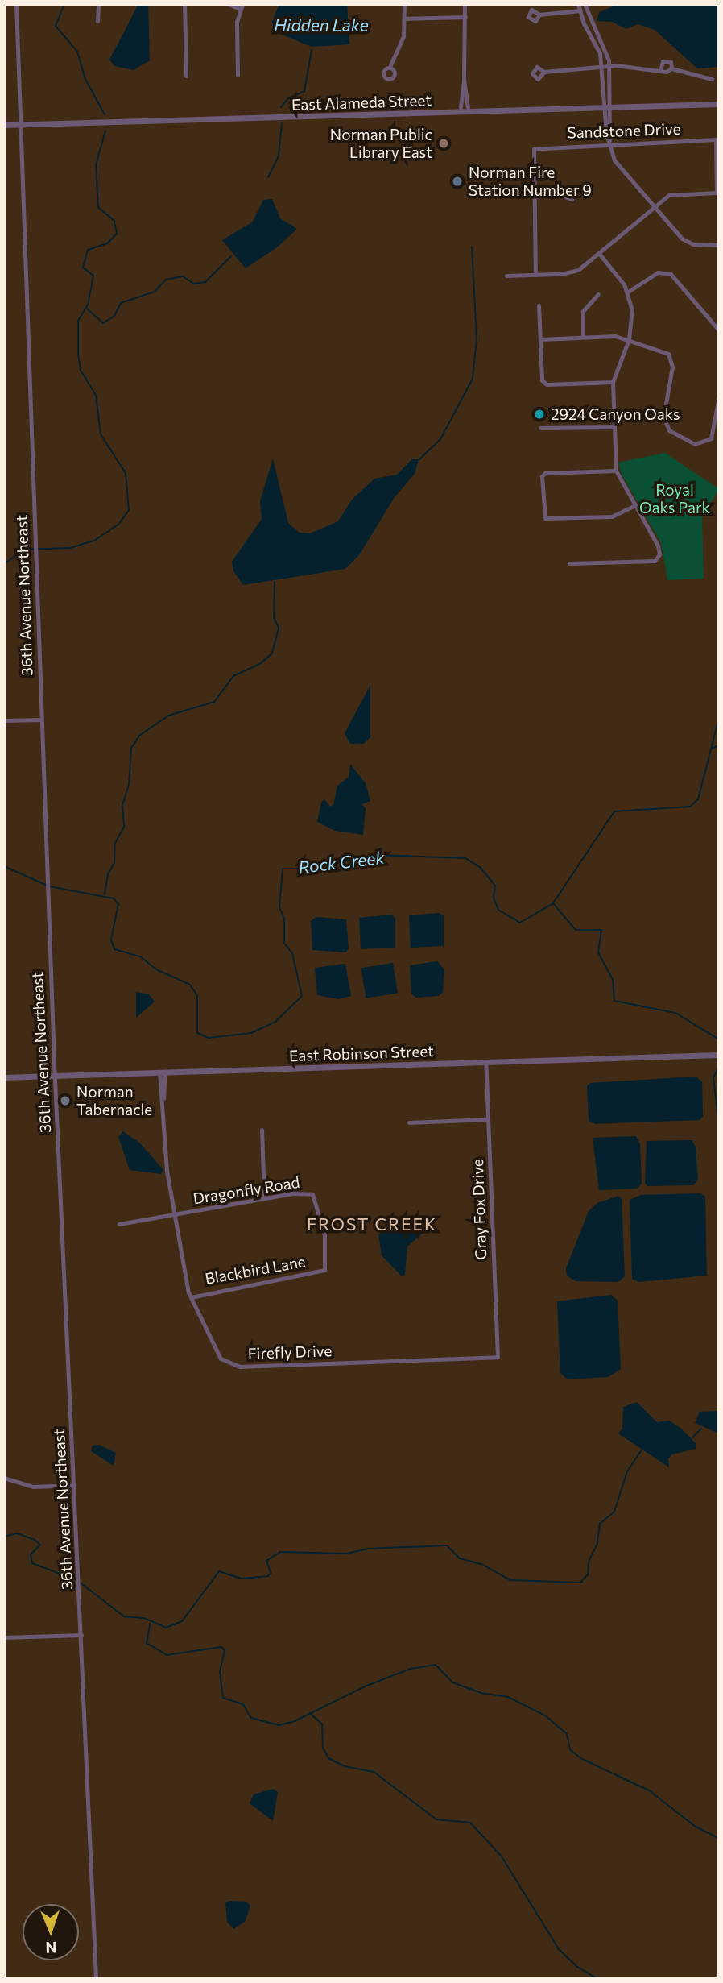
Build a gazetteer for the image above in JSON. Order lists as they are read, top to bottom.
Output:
{
  "streets": {
    "street": [
      "East Alameda Street",
      "Sandstone Drive",
      "36th Avenue Northeast",
      "East Robinson Street",
      "Dragonfly Road",
      "Gray Fox Drive",
      "Blackbird Lane",
      "Firefly Drive"
    ]
  },
  "crossings": [
    ["East Alameda Street", "36th Avenue Northeast"],
    ["36th Avenue Northeast", "East Robinson Street"],
    ["East Robinson Street", "Gray Fox Drive"],
    ["East Robinson Street", "Firefly Drive"],
    ["Dragonfly Road", "Blackbird Lane"],
    ["Dragonfly Road", "Firefly Drive"],
    ["Gray Fox Drive", "Firefly Drive"],
    ["Blackbird Lane", "Firefly Drive"]
  ],
  "districts": ["FROST CREEK"],
  "water": ["Hidden Lake", "Rock Creek"],
  "parks": ["Royal Oaks Park"],
  "places": [
    "Norman Public Library East",
    "Norman Fire Station Number 9",
    "2924 Canyon Oaks",
    "Norman Tabernacle"
  ],
  "north": "bottom"
}
